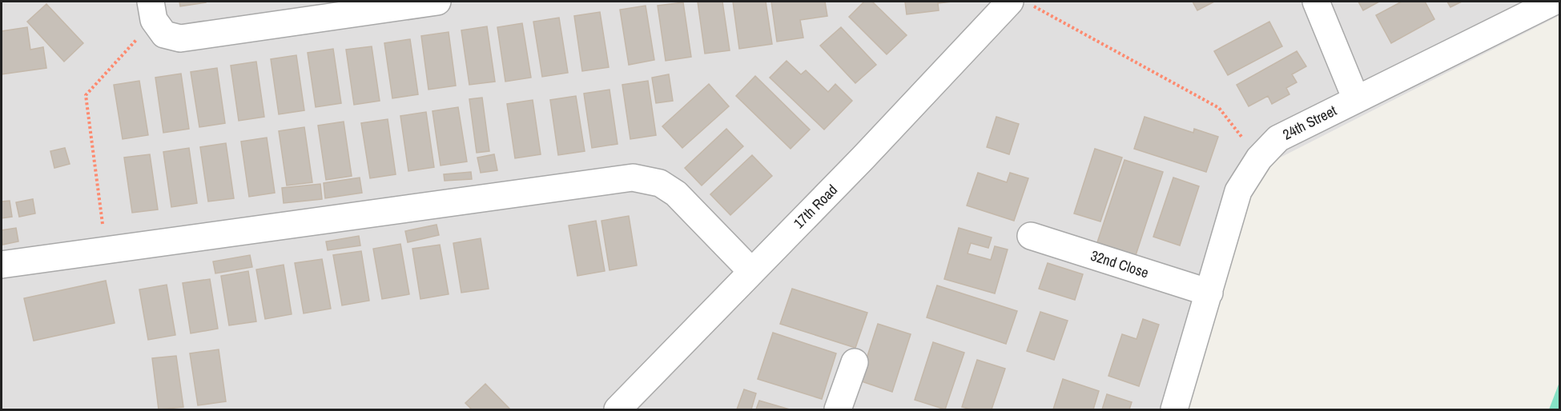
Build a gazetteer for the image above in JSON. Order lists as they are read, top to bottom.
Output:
{
  "streets": {
    "street": ["24th Street", "17th Road", "32nd Close"]
  },
  "crossings": [
    ["24th Street", "32nd Close"]
  ]
}
